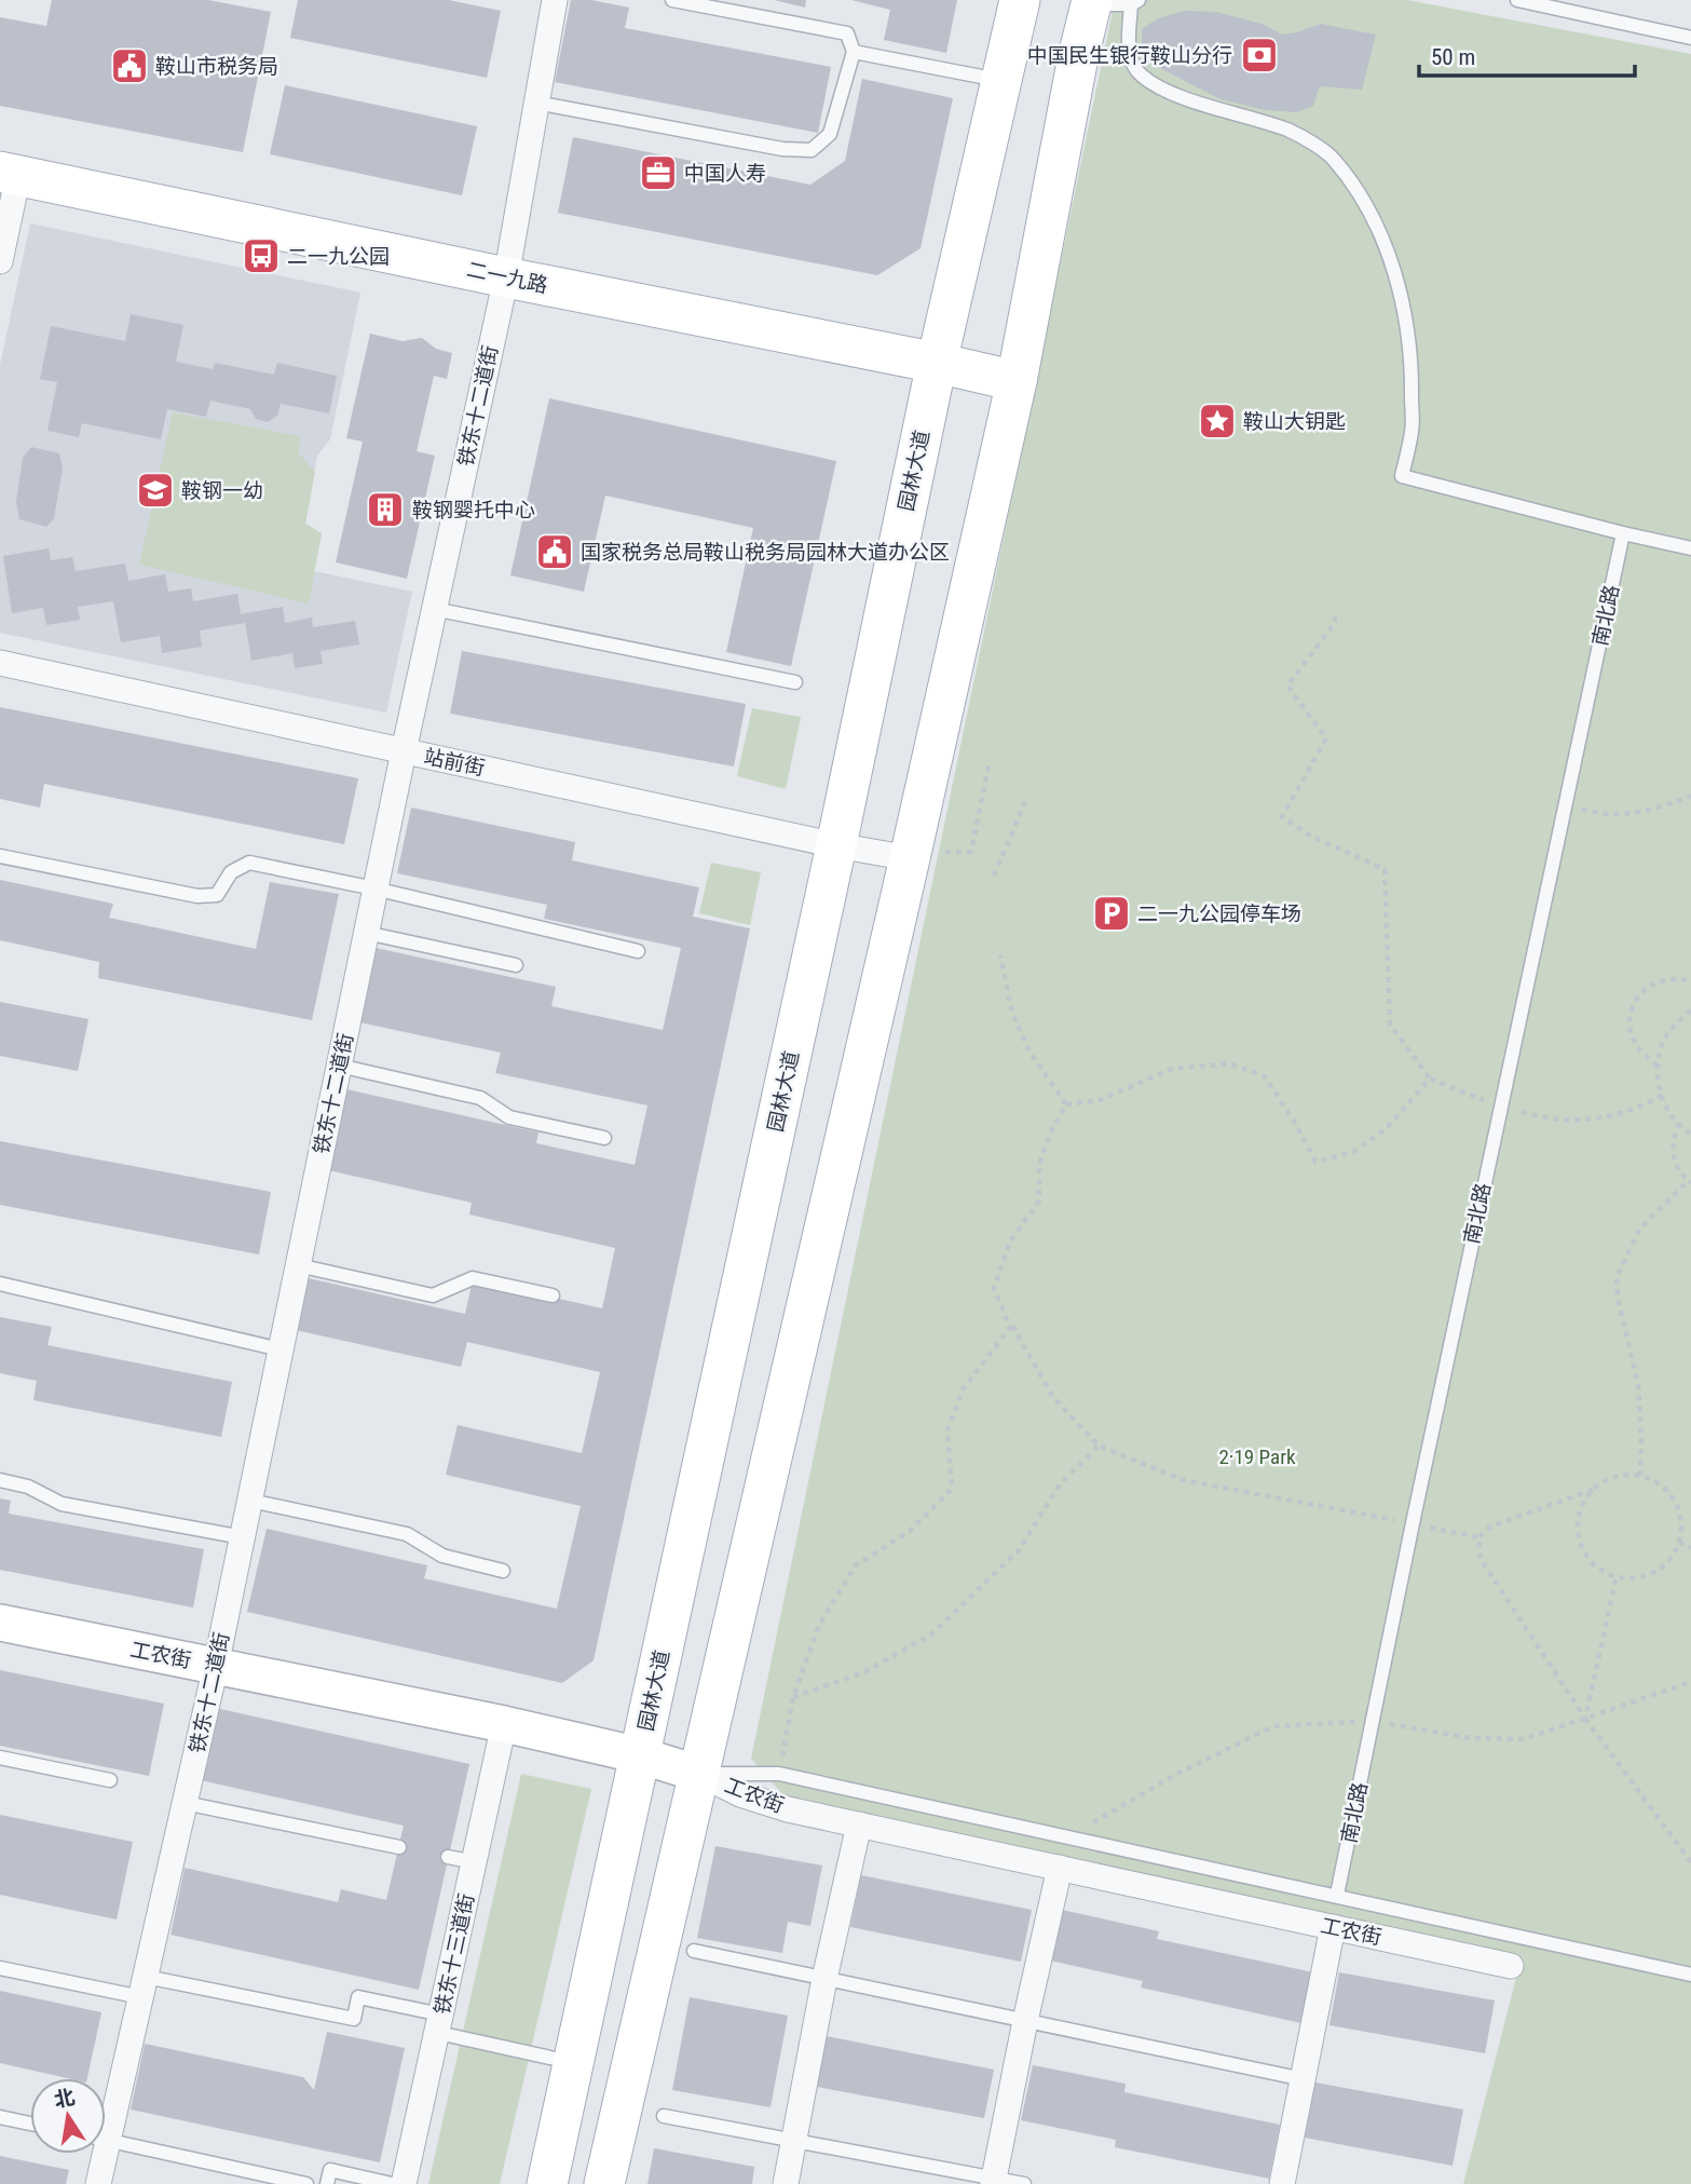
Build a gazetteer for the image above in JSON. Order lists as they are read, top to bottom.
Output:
{
  "streets": {
    "main road": ["二一九路", "园林大道"],
    "street": [
      "铁东十二道街",
      "站前街",
      "工农街",
      "铁东十三道街"
    ],
    "lane": ["南北路"]
  },
  "crossings": [
    ["二一九路", "铁东十二道街"],
    ["二一九路", "园林大道"],
    ["铁东十二道街", "站前街"],
    ["铁东十二道街", "工农街"],
    ["园林大道", "站前街"],
    ["园林大道", "工农街"],
    ["工农街", "铁东十三道街"]
  ],
  "parks": ["2·19 Park"],
  "places": {
    "bank": ["中国民生银行鞍山分行"],
    "public building": ["鞍山市税务局", "国家税务总局鞍山税务局园林大道办公区"],
    "office": ["中国人寿"],
    "bus stop": ["二一九公园"],
    "place": ["鞍山大钥匙"],
    "school or university": ["鞍钢一幼"],
    "building": ["鞍钢婴托中心"],
    "parking": ["二一九公园停车场"]
  },
  "scale_bar": "50 m",
  "north": "top"
}
